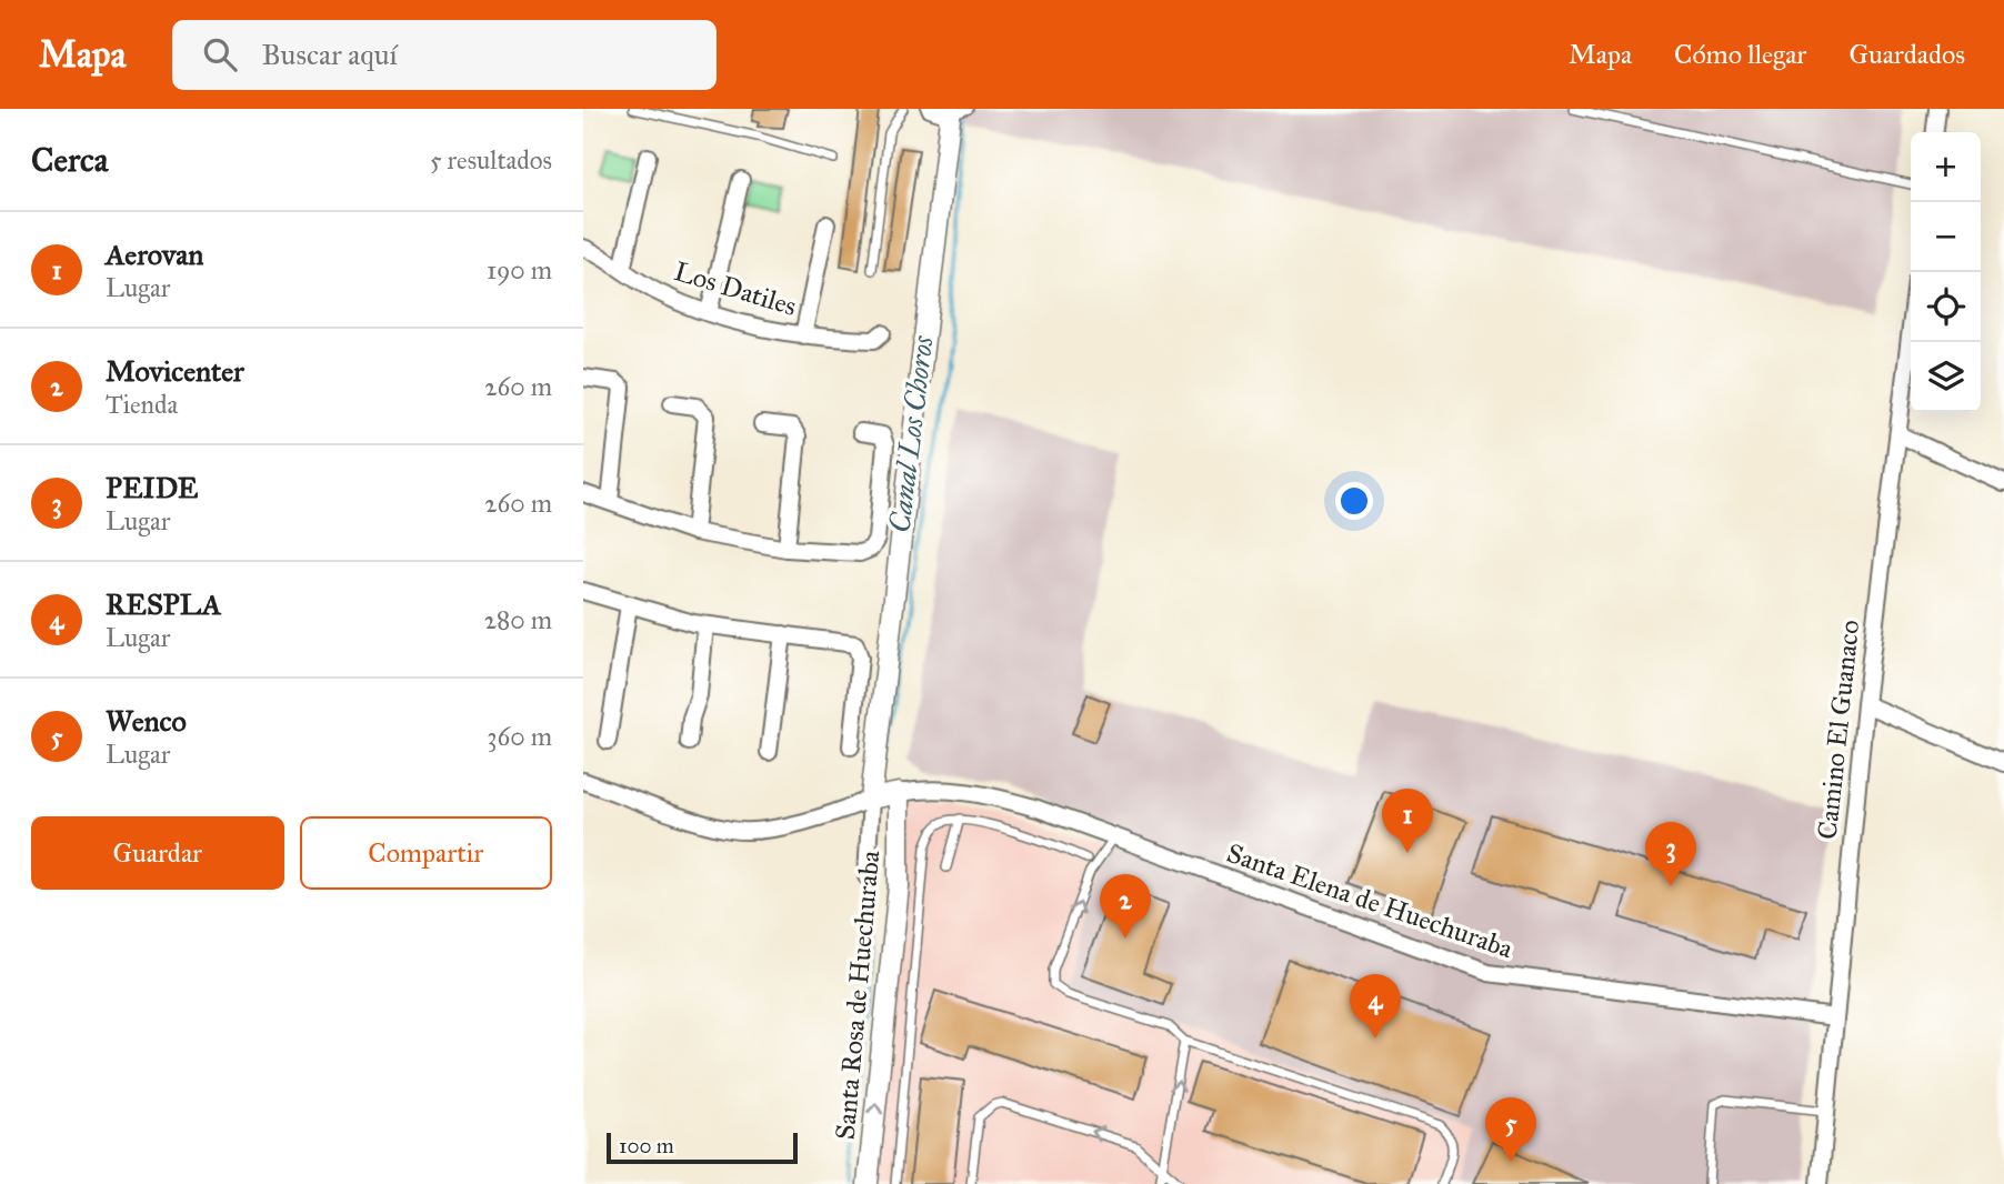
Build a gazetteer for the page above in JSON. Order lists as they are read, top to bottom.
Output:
{
  "streets": {
    "street": [
      "Los Datiles",
      "Camino El Guanaco",
      "Santa Elena de Huechuraba",
      "Santa Rosa de Huechuraba"
    ]
  },
  "crossings": [
    ["Camino El Guanaco", "Santa Elena de Huechuraba"],
    ["Santa Elena de Huechuraba", "Santa Rosa de Huechuraba"]
  ],
  "water": ["Canal Los Choros"],
  "scale_bar": "100 m",
  "page": {
    "header": "Mapa",
    "search": "Buscar aquí",
    "nav": ["Mapa", "Cómo llegar", "Guardados"],
    "heading": ["Cerca", "5 resultados"],
    "map_buttons": ["+", "−"],
    "list": [
      {
        "mark": "1",
        "name": "Aerovan",
        "note": "Lugar",
        "value": "190 m"
      },
      {
        "mark": "2",
        "name": "Movicenter",
        "note": "Tienda",
        "value": "260 m"
      },
      {
        "mark": "3",
        "name": "PEIDE",
        "note": "Lugar",
        "value": "260 m"
      },
      {
        "mark": "4",
        "name": "RESPLA",
        "note": "Lugar",
        "value": "280 m"
      },
      {
        "mark": "5",
        "name": "Wenco",
        "note": "Lugar",
        "value": "360 m"
      }
    ],
    "pins": [
      "1",
      "3",
      "2",
      "4",
      "5"
    ],
    "buttons": ["Guardar", "Compartir"],
    "scale": "100 m"
  }
}
